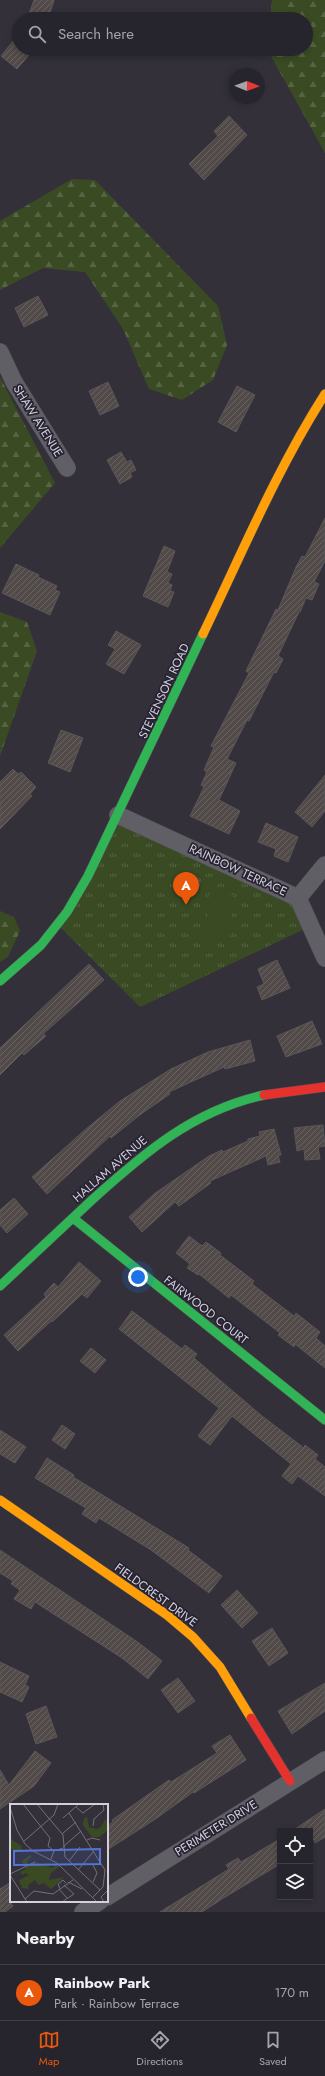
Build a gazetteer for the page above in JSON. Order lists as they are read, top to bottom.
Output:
{
  "streets": {
    "street": [
      "SHAW AVENUE",
      "STEVENSON ROAD",
      "RAINBOW TERRACE",
      "HALLAM AVENUE",
      "FAIRWOOD COURT",
      "FIELDCREST DRIVE",
      "PERIMETER DRIVE"
    ]
  },
  "crossings": [
    ["STEVENSON ROAD", "RAINBOW TERRACE"],
    ["HALLAM AVENUE", "FAIRWOOD COURT"],
    ["FIELDCREST DRIVE", "PERIMETER DRIVE"]
  ],
  "north": "right",
  "page": {
    "search": "Search here",
    "pins": "A",
    "heading": "Nearby",
    "list": [
      {
        "mark": "A",
        "name": "Rainbow Park",
        "note": "Park · Rainbow Terrace",
        "value": "170 m"
      }
    ],
    "nav": ["Map", "Directions", "Saved"]
  }
}
